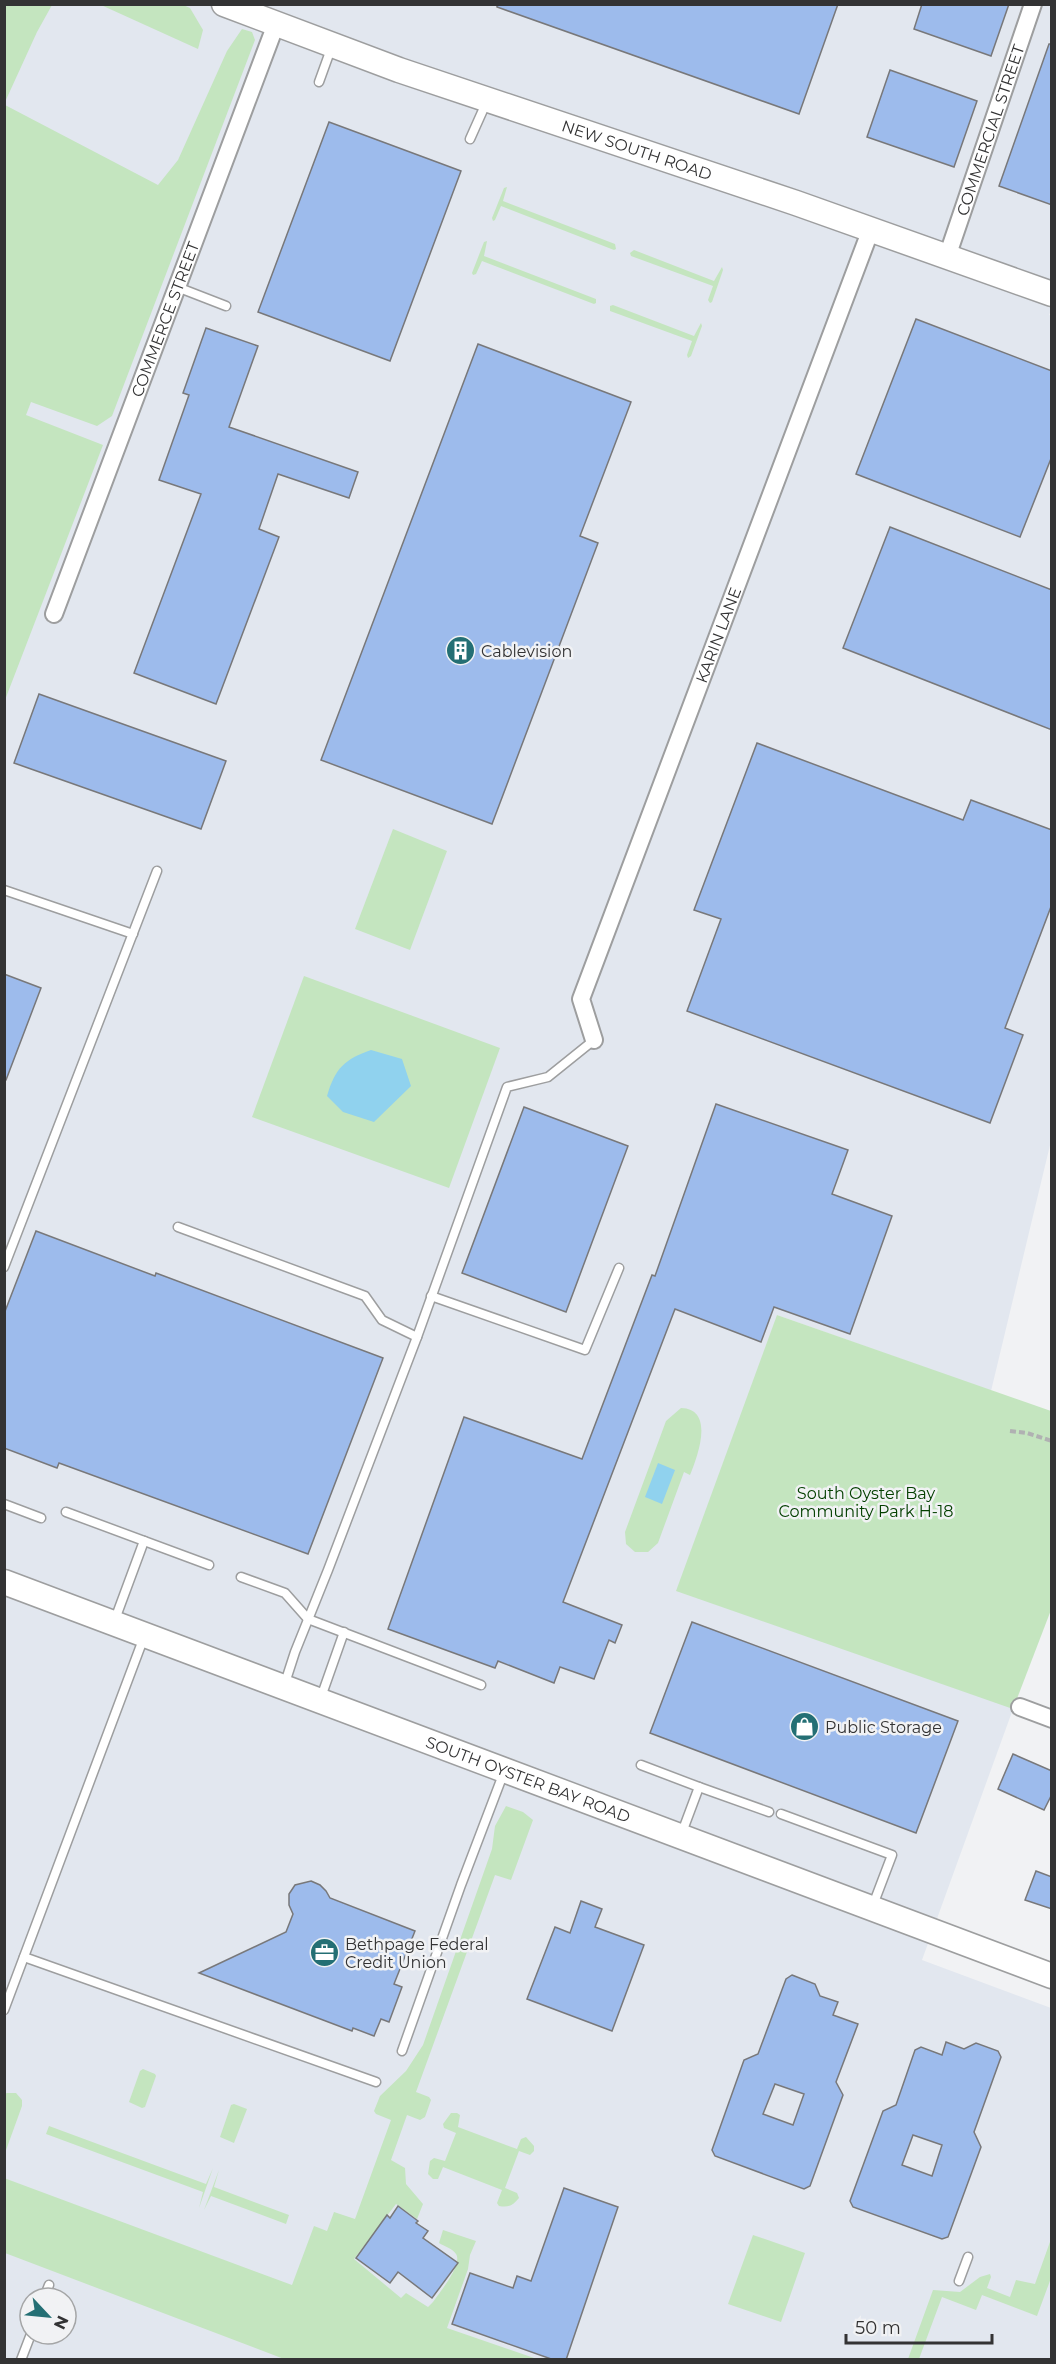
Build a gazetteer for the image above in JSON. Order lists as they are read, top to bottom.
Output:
{
  "streets": {
    "main road": ["NEW SOUTH ROAD", "SOUTH OYSTER BAY ROAD"],
    "street": ["COMMERCIAL STREET", "COMMERCE STREET", "KARIN LANE"]
  },
  "crossings": [
    ["COMMERCIAL STREET", "NEW SOUTH ROAD"],
    ["NEW SOUTH ROAD", "COMMERCE STREET"],
    ["NEW SOUTH ROAD", "KARIN LANE"]
  ],
  "parks": ["South Oyster Bay Community Park H-18"],
  "places": {
    "building": ["Cablevision"],
    "shop": ["Public Storage"],
    "office": ["Bethpage Federal Credit Union"]
  },
  "scale_bar": "50 m",
  "north": "bottom right"
}
